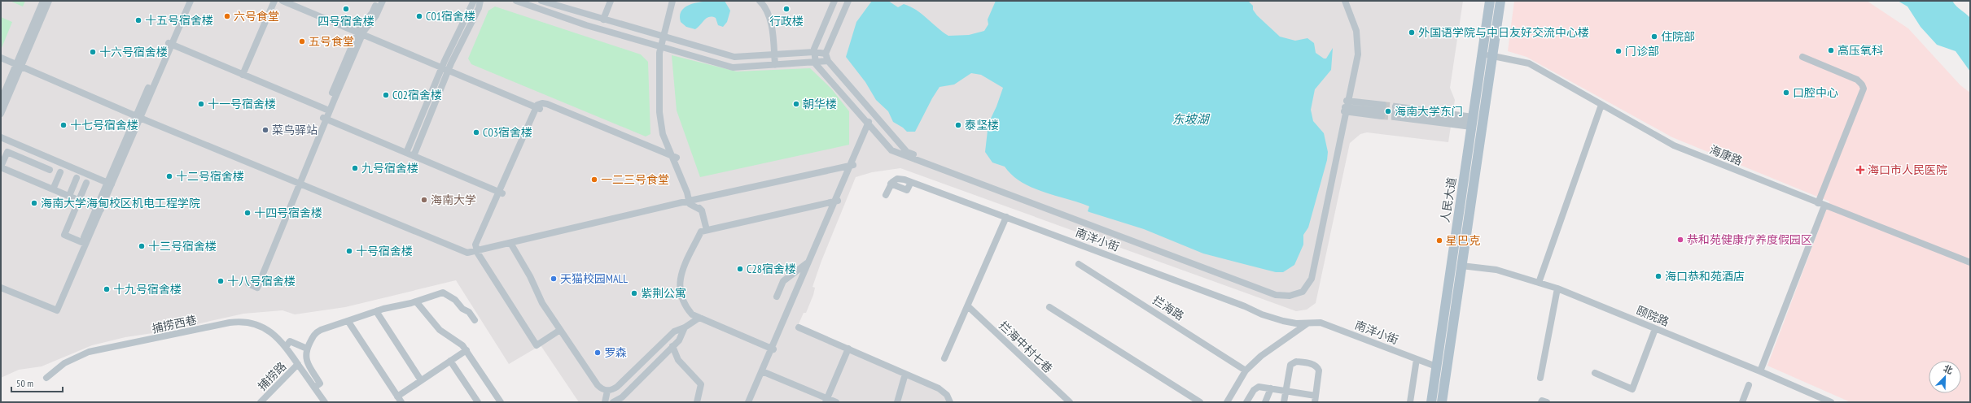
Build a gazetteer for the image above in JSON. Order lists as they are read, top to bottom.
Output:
{
  "streets": {
    "main road": ["人民大道"],
    "street": [
      "海康路",
      "南洋小街",
      "拦海路",
      "颐院路",
      "捕捞西巷",
      "拦海中村七巷",
      "捕捞路"
    ]
  },
  "crossings": [
    ["海康路", "人民大道"],
    ["人民大道", "南洋小街"],
    ["人民大道", "颐院路"],
    ["捕捞西巷", "捕捞路"]
  ],
  "water": ["东坡湖"],
  "places": {
    "other": [
      "四号宿舍楼",
      "行政楼",
      "六号食堂",
      "C01宿舍楼",
      "十五号宿舍楼",
      "外国语学院与中日友好交流中心楼",
      "住院部",
      "五号食堂",
      "高压氧科",
      "门诊部",
      "十六号宿舍楼",
      "口腔中心",
      "C02宿舍楼",
      "十一号宿舍楼",
      "朝华楼",
      "海南大学东门",
      "十七号宿舍楼",
      "泰坚楼",
      "菜鸟驿站",
      "C03宿舍楼",
      "九号宿舍楼",
      "十二号宿舍楼",
      "一二三号食堂",
      "海南大学",
      "海南大学海甸校区机电工程学院",
      "十四号宿舍楼",
      "恭和苑健康疗养度假园区",
      "星巴克",
      "十三号宿舍楼",
      "十号宿舍楼",
      "C28宿舍楼",
      "海口恭和苑酒店",
      "天猫校园MALL",
      "十八号宿舍楼",
      "十九号宿舍楼",
      "紫荆公寓",
      "罗森"
    ],
    "health": ["海口市人民医院"]
  },
  "scale_bar": "50 m",
  "north": "top right"
}
